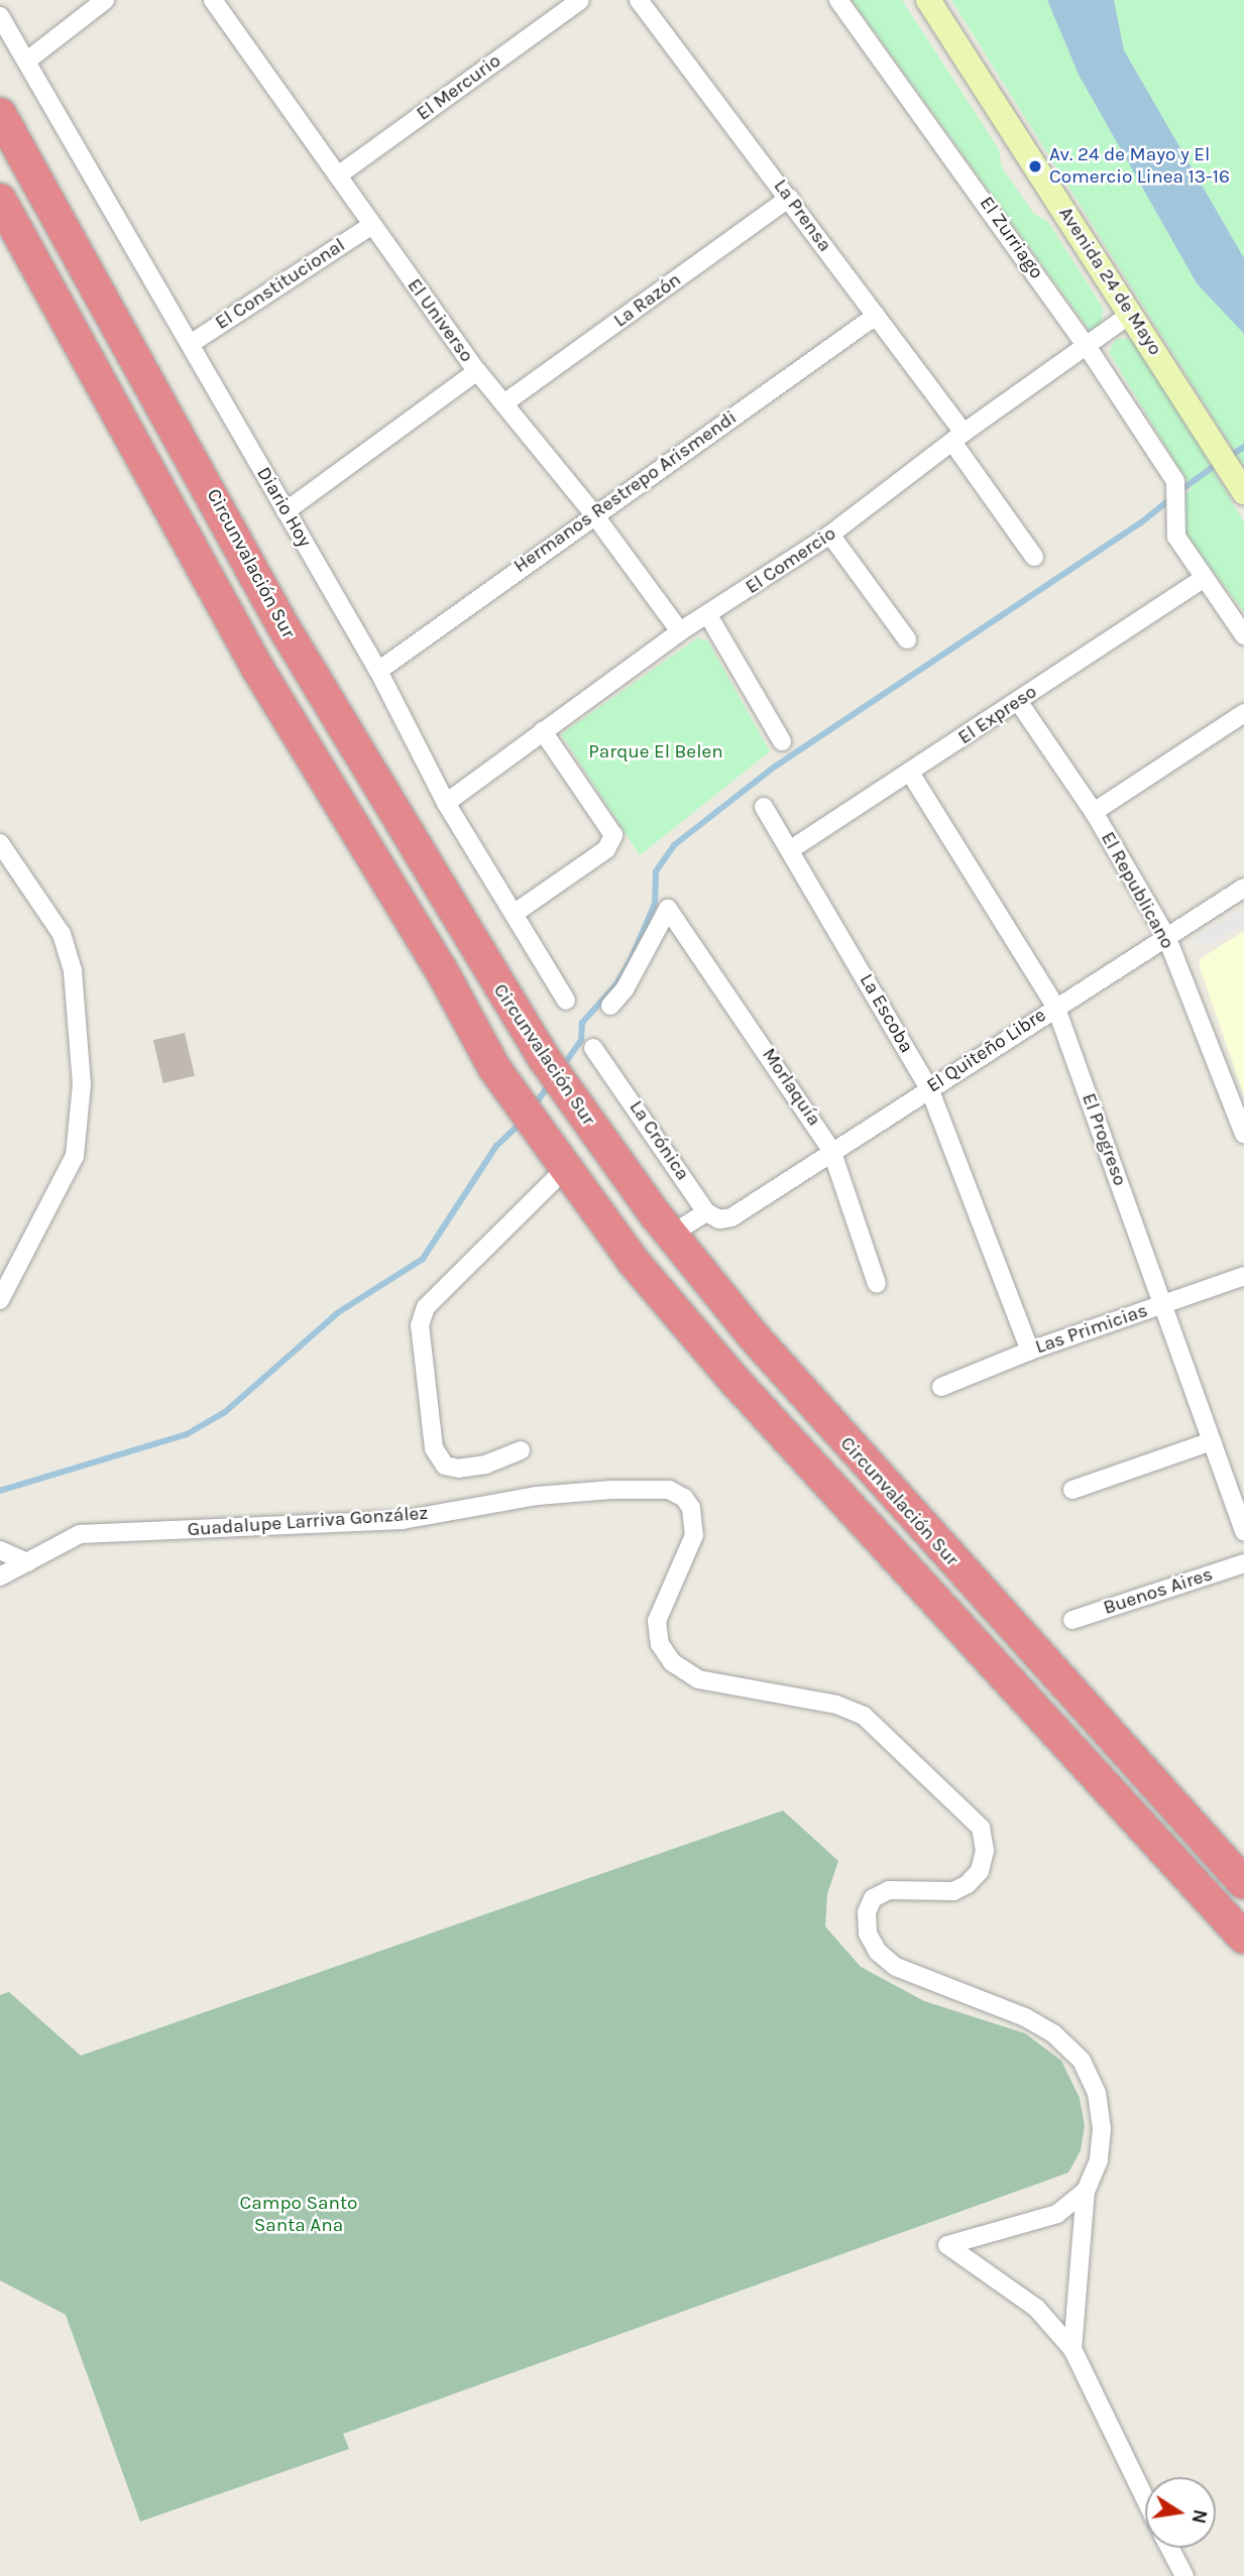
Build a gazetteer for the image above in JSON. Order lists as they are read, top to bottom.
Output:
{
  "streets": {
    "highway": ["Circunvalación Sur"],
    "main road": ["Avenida 24 de Mayo"],
    "street": [
      "El Mercurio",
      "La Prensa",
      "El Zurriago",
      "El Constitucional",
      "La Razón",
      "El Universo",
      "Hermanos Restrepo Arismendi",
      "Diario Hoy",
      "El Comercio",
      "El Expreso",
      "El Republicano",
      "La Escoba",
      "El Quiteño Libre",
      "Morlaquía",
      "El Progreso",
      "La Crónica",
      "Las Primicias",
      "Guadalupe Larriva González",
      "Buenos Aires"
    ]
  },
  "crossings": [
    ["El Mercurio", "El Universo"],
    ["La Prensa", "La Razón"],
    ["La Prensa", "Hermanos Restrepo Arismendi"],
    ["La Prensa", "El Comercio"],
    ["El Zurriago", "El Comercio"],
    ["El Zurriago", "El Expreso"],
    ["Avenida 24 de Mayo", "El Comercio"],
    ["El Constitucional", "El Universo"],
    ["El Constitucional", "Diario Hoy"],
    ["La Razón", "El Universo"],
    ["El Universo", "Hermanos Restrepo Arismendi"],
    ["El Universo", "El Comercio"],
    ["Hermanos Restrepo Arismendi", "Diario Hoy"],
    ["Diario Hoy", "El Comercio"],
    ["El Expreso", "El Republicano"],
    ["El Expreso", "La Escoba"],
    ["El Expreso", "El Progreso"],
    ["El Republicano", "El Quiteño Libre"],
    ["La Escoba", "El Quiteño Libre"],
    ["La Escoba", "Las Primicias"],
    ["El Quiteño Libre", "Morlaquía"],
    ["El Quiteño Libre", "El Progreso"],
    ["El Quiteño Libre", "La Crónica"],
    ["El Progreso", "Las Primicias"]
  ],
  "parks": ["Parque El Belen", "Campo Santo Santa Ana"],
  "places": ["Av. 24 de Mayo y El Comercio Linea 13-16"],
  "north": "right"
}
